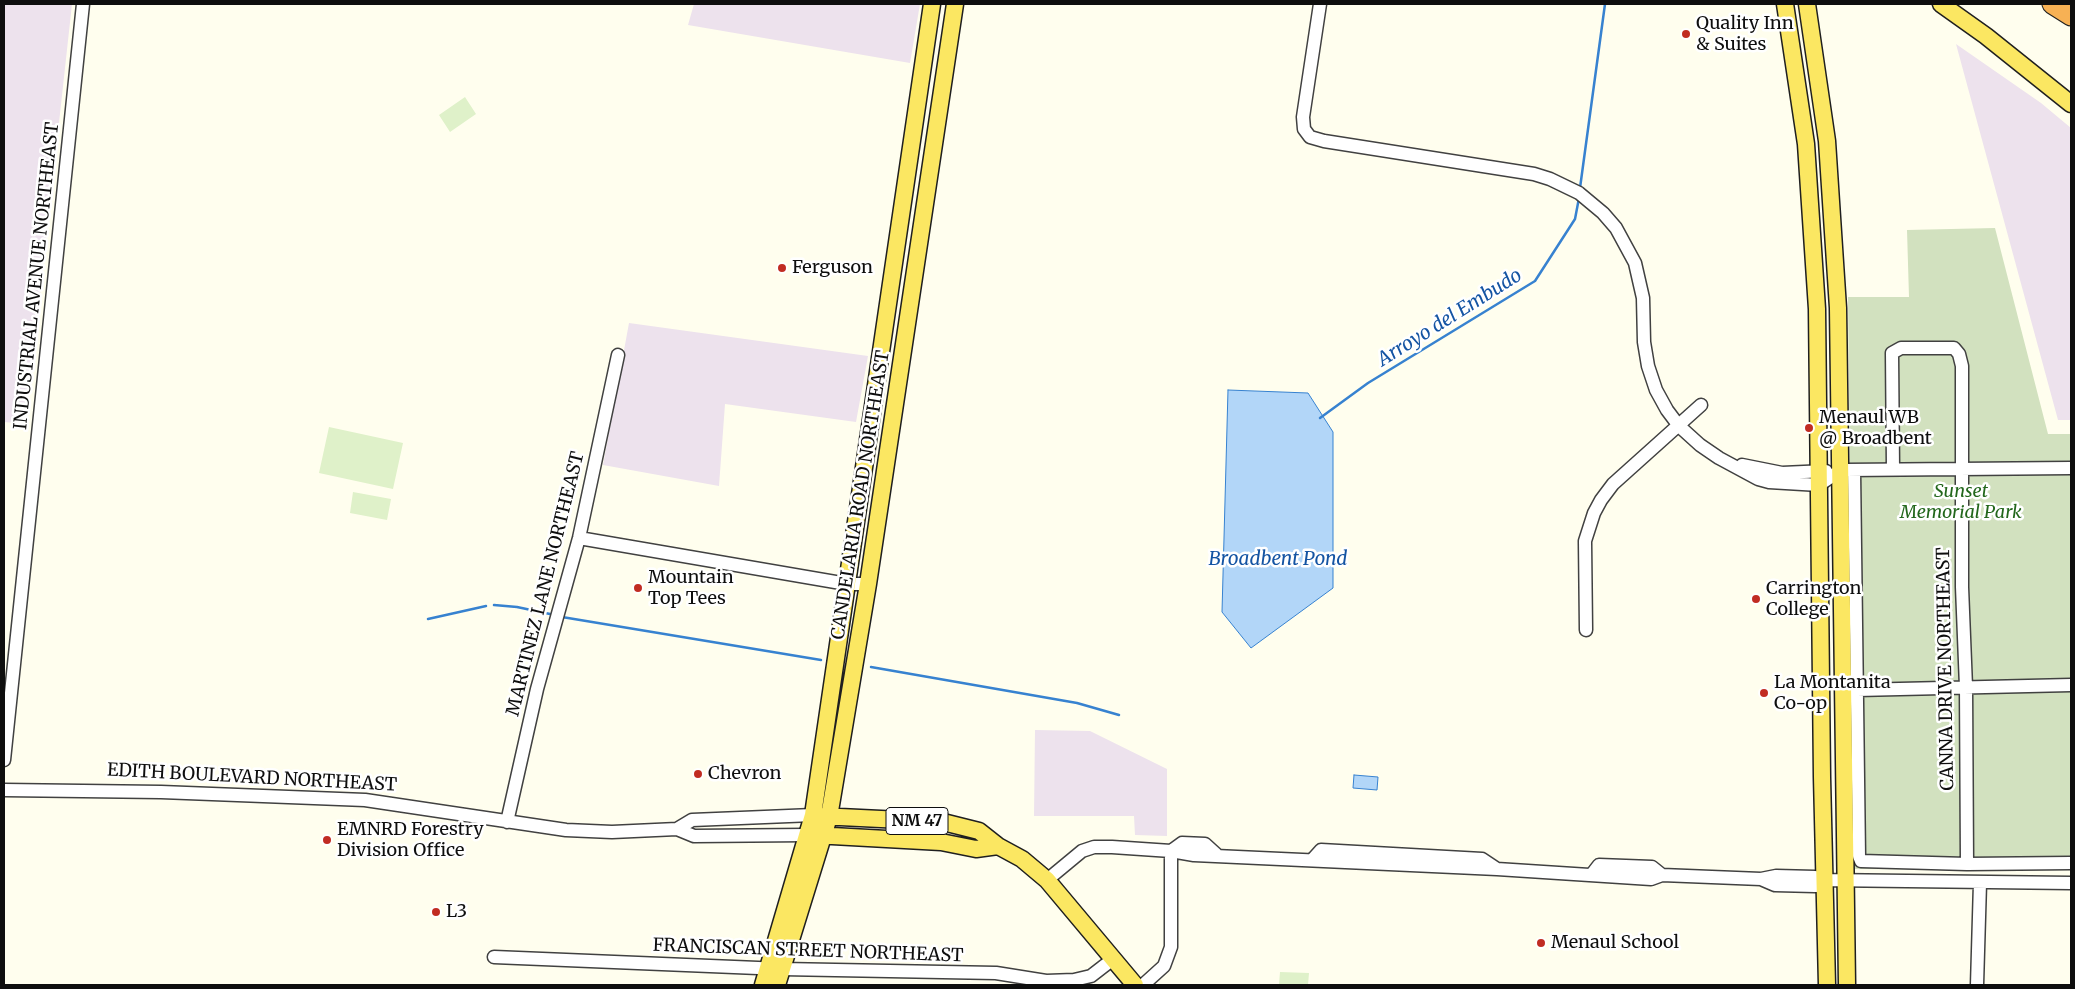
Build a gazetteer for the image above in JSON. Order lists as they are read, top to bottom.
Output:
{
  "streets": {
    "main road": ["CANDELARIA ROAD NORTHEAST", "EDITH BOULEVARD NORTHEAST", "NM 47"],
    "street": [
      "INDUSTRIAL AVENUE NORTHEAST",
      "MARTINEZ LANE NORTHEAST",
      "CANNA DRIVE NORTHEAST",
      "FRANCISCAN STREET NORTHEAST"
    ]
  },
  "crossings": [
    ["CANDELARIA ROAD NORTHEAST", "EDITH BOULEVARD NORTHEAST"],
    ["CANDELARIA ROAD NORTHEAST", "FRANCISCAN STREET NORTHEAST"],
    ["MARTINEZ LANE NORTHEAST", "EDITH BOULEVARD NORTHEAST"],
    ["EDITH BOULEVARD NORTHEAST", "NM 47"],
    ["NM 47", "FRANCISCAN STREET NORTHEAST"]
  ],
  "water": ["Arroyo del Embudo", "Broadbent Pond"],
  "parks": ["Sunset Memorial Park"],
  "places": [
    "Quality Inn & Suites",
    "Ferguson",
    "Menaul WB @ Broadbent",
    "Mountain Top Tees",
    "Carrington College",
    "La Montanita Co-op",
    "Chevron",
    "EMNRD Forestry Division Office",
    "L3",
    "Menaul School"
  ]
}
